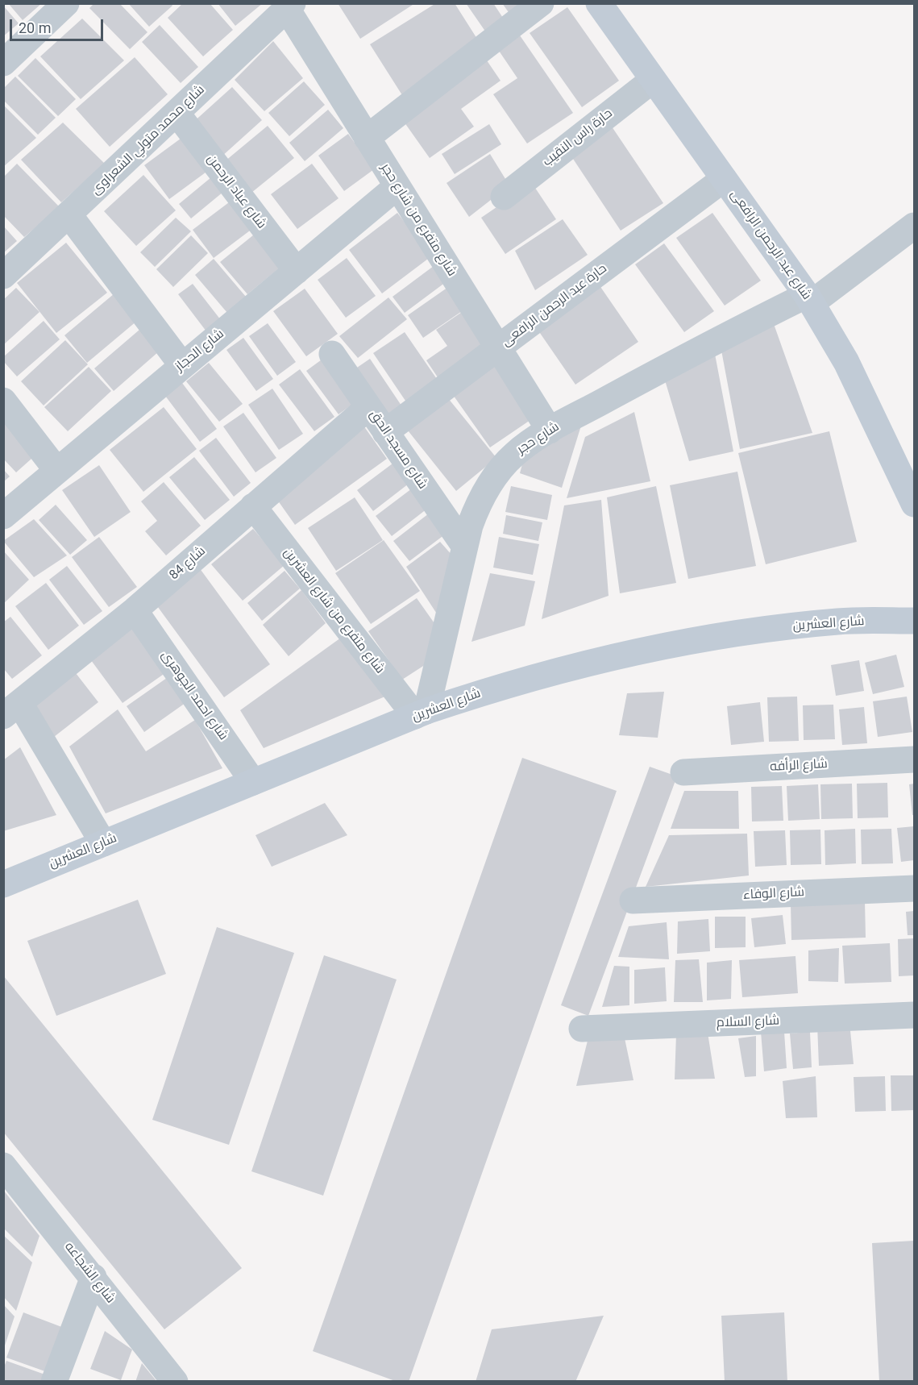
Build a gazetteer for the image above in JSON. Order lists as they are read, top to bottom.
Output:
{
  "streets": {
    "street": [
      "حارة راس النقيب",
      "شارع محمد متولي الشعراوى",
      "شارع عباد الرحمن",
      "شارع متفرع من شارع حجر",
      "شارع عبد الرحمن الرافعى",
      "حارة عبد الرحمن الرافعى",
      "شارع الحجاز",
      "شارع حجر",
      "شارع مسجد الحق",
      "شارع 84",
      "شارع متفرع من شارع العشرين",
      "شارع العشرين",
      "شارع احمد الجوهرى",
      "شارع الرأفه",
      "شارع الوفاء",
      "شارع السلام",
      "شارع الشجاعه"
    ]
  },
  "crossings": [
    ["حارة راس النقيب", "شارع عبد الرحمن الرافعى"],
    ["شارع محمد متولي الشعراوى", "شارع عباد الرحمن"],
    ["شارع محمد متولي الشعراوى", "شارع متفرع من شارع حجر"],
    ["شارع عباد الرحمن", "شارع الحجاز"],
    ["شارع متفرع من شارع حجر", "حارة عبد الرحمن الرافعى"],
    ["شارع متفرع من شارع حجر", "شارع الحجاز"],
    ["شارع متفرع من شارع حجر", "شارع حجر"],
    ["شارع عبد الرحمن الرافعى", "حارة عبد الرحمن الرافعى"],
    ["شارع عبد الرحمن الرافعى", "شارع حجر"],
    ["حارة عبد الرحمن الرافعى", "شارع مسجد الحق"],
    ["شارع حجر", "شارع مسجد الحق"],
    ["شارع حجر", "شارع متفرع من شارع العشرين"],
    ["شارع حجر", "شارع العشرين"],
    ["شارع مسجد الحق", "شارع 84"],
    ["شارع 84", "شارع متفرع من شارع العشرين"],
    ["شارع 84", "شارع احمد الجوهرى"],
    ["شارع متفرع من شارع العشرين", "شارع العشرين"],
    ["شارع العشرين", "شارع احمد الجوهرى"]
  ],
  "scale_bar": "20 m"
}
